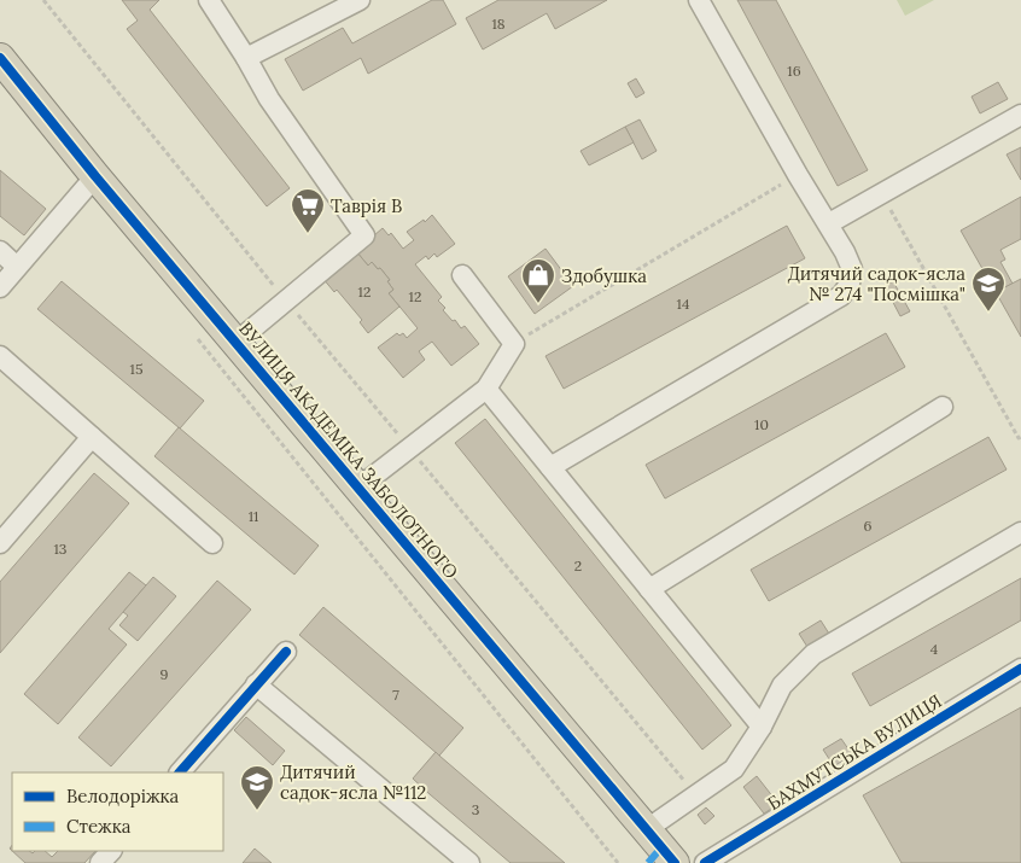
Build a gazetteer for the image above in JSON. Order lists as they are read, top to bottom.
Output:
{
  "streets": {
    "highway": ["ВУЛИЦЯ АКАДЕМІКА ЗАБОЛОТНОГО"],
    "street": ["БАХМУТСЬКА ВУЛИЦЯ"]
  },
  "places": {
    "supermarket": ["Таврія В"],
    "shop": ["Здобушка"],
    "school or university": ["Дитячий садок-ясла № 274 \"Посмішка\"", "Дитячий садок-ясла №112"]
  },
  "house_numbers": [
    "18",
    "16",
    "12",
    "12",
    "14",
    "15",
    "10",
    "11",
    "6",
    "13",
    "2",
    "4",
    "9",
    "7",
    "3"
  ],
  "legend": ["Велодоріжка", "Стежка"]
}
